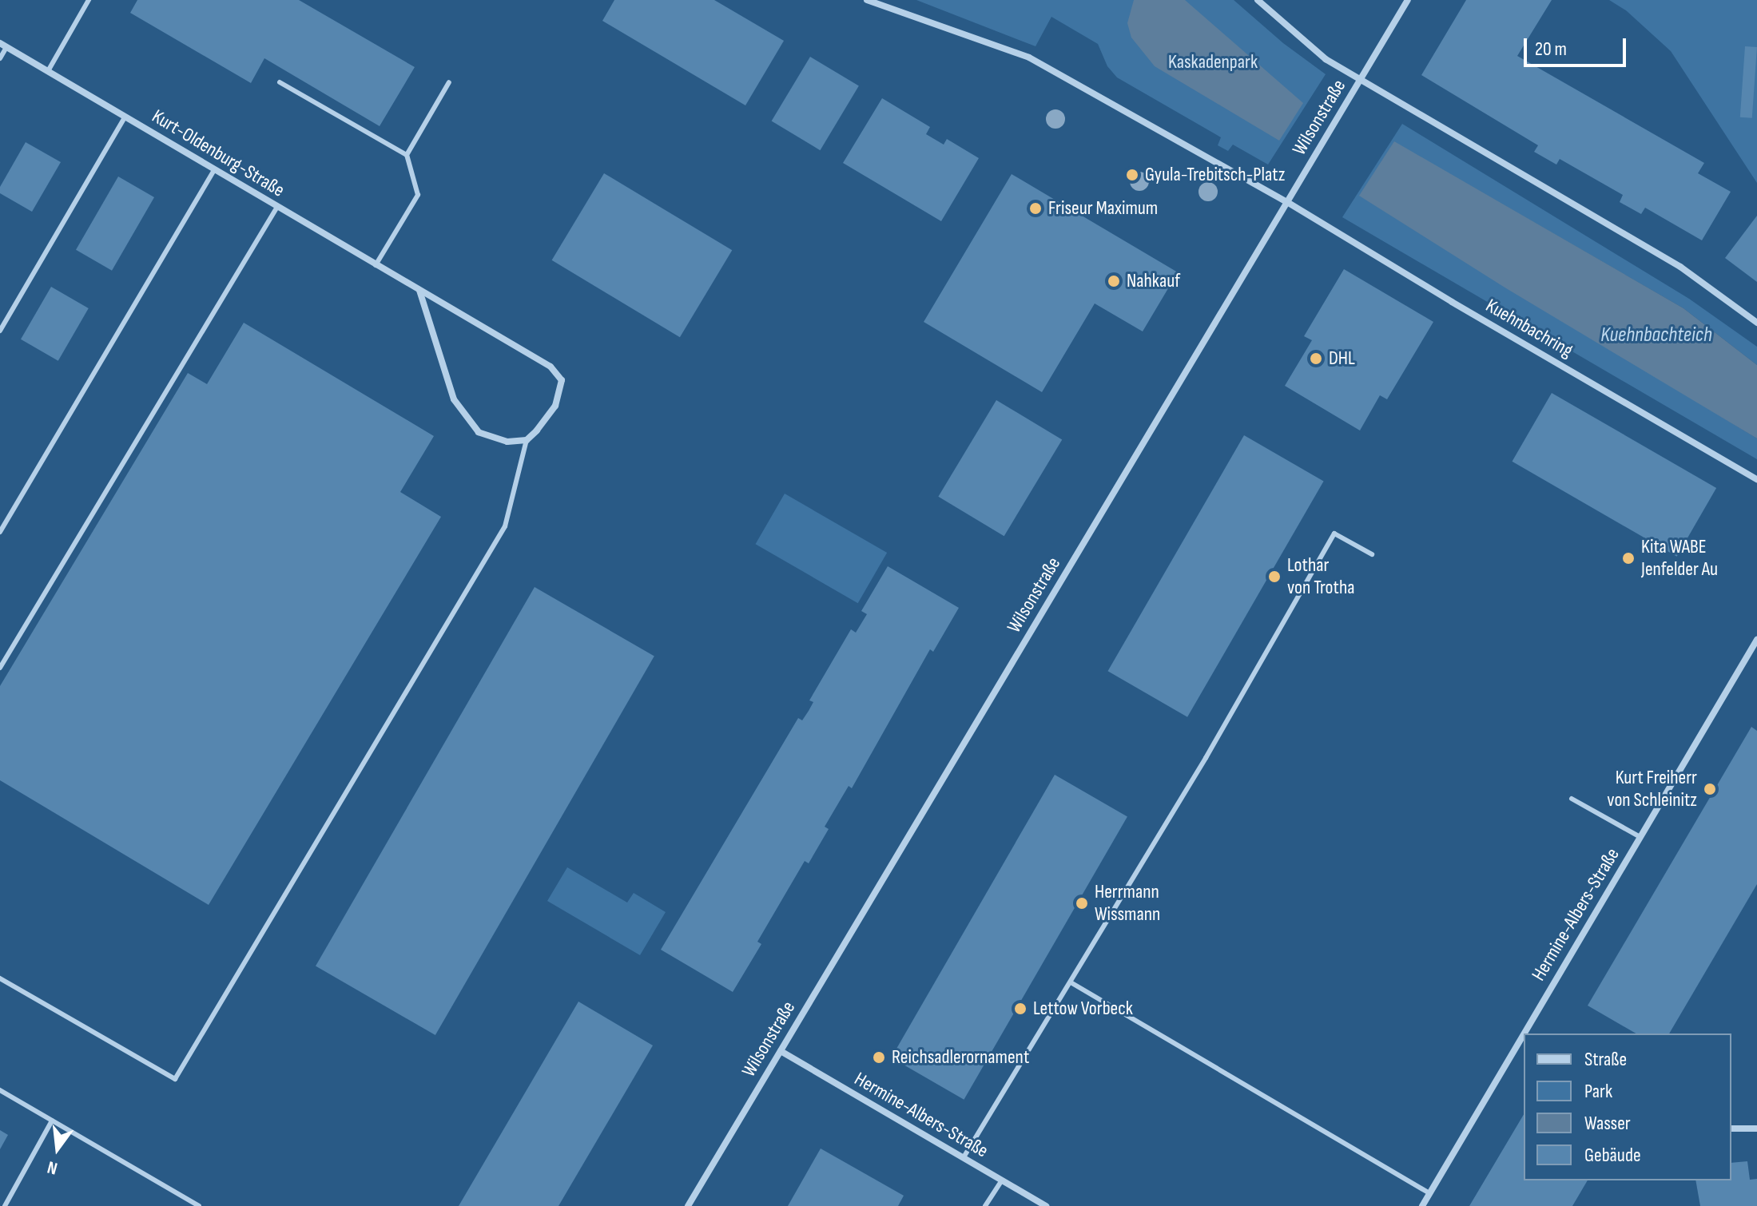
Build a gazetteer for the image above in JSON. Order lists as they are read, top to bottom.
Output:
{
  "streets": {
    "street": [
      "Wilsonstraße",
      "Kurt-Oldenburg-Straße",
      "Kuehnbachring",
      "Hermine-Albers-Straße"
    ]
  },
  "crossings": [
    ["Wilsonstraße", "Kuehnbachring"],
    ["Wilsonstraße", "Hermine-Albers-Straße"]
  ],
  "water": ["Kuehnbachteich"],
  "parks": ["Kaskadenpark"],
  "places": [
    "Gyula-Trebitsch-Platz",
    "Friseur Maximum",
    "Nahkauf",
    "DHL",
    "Kita WABE Jenfelder Au",
    "Lothar von Trotha",
    "Kurt Freiherr von Schleinitz",
    "Herrmann Wissmann",
    "Lettow Vorbeck",
    "Reichsadlerornament"
  ],
  "legend": [
    "Straße",
    "Park",
    "Wasser",
    "Gebäude"
  ],
  "scale_bar": "20 m",
  "north": "bottom"
}
